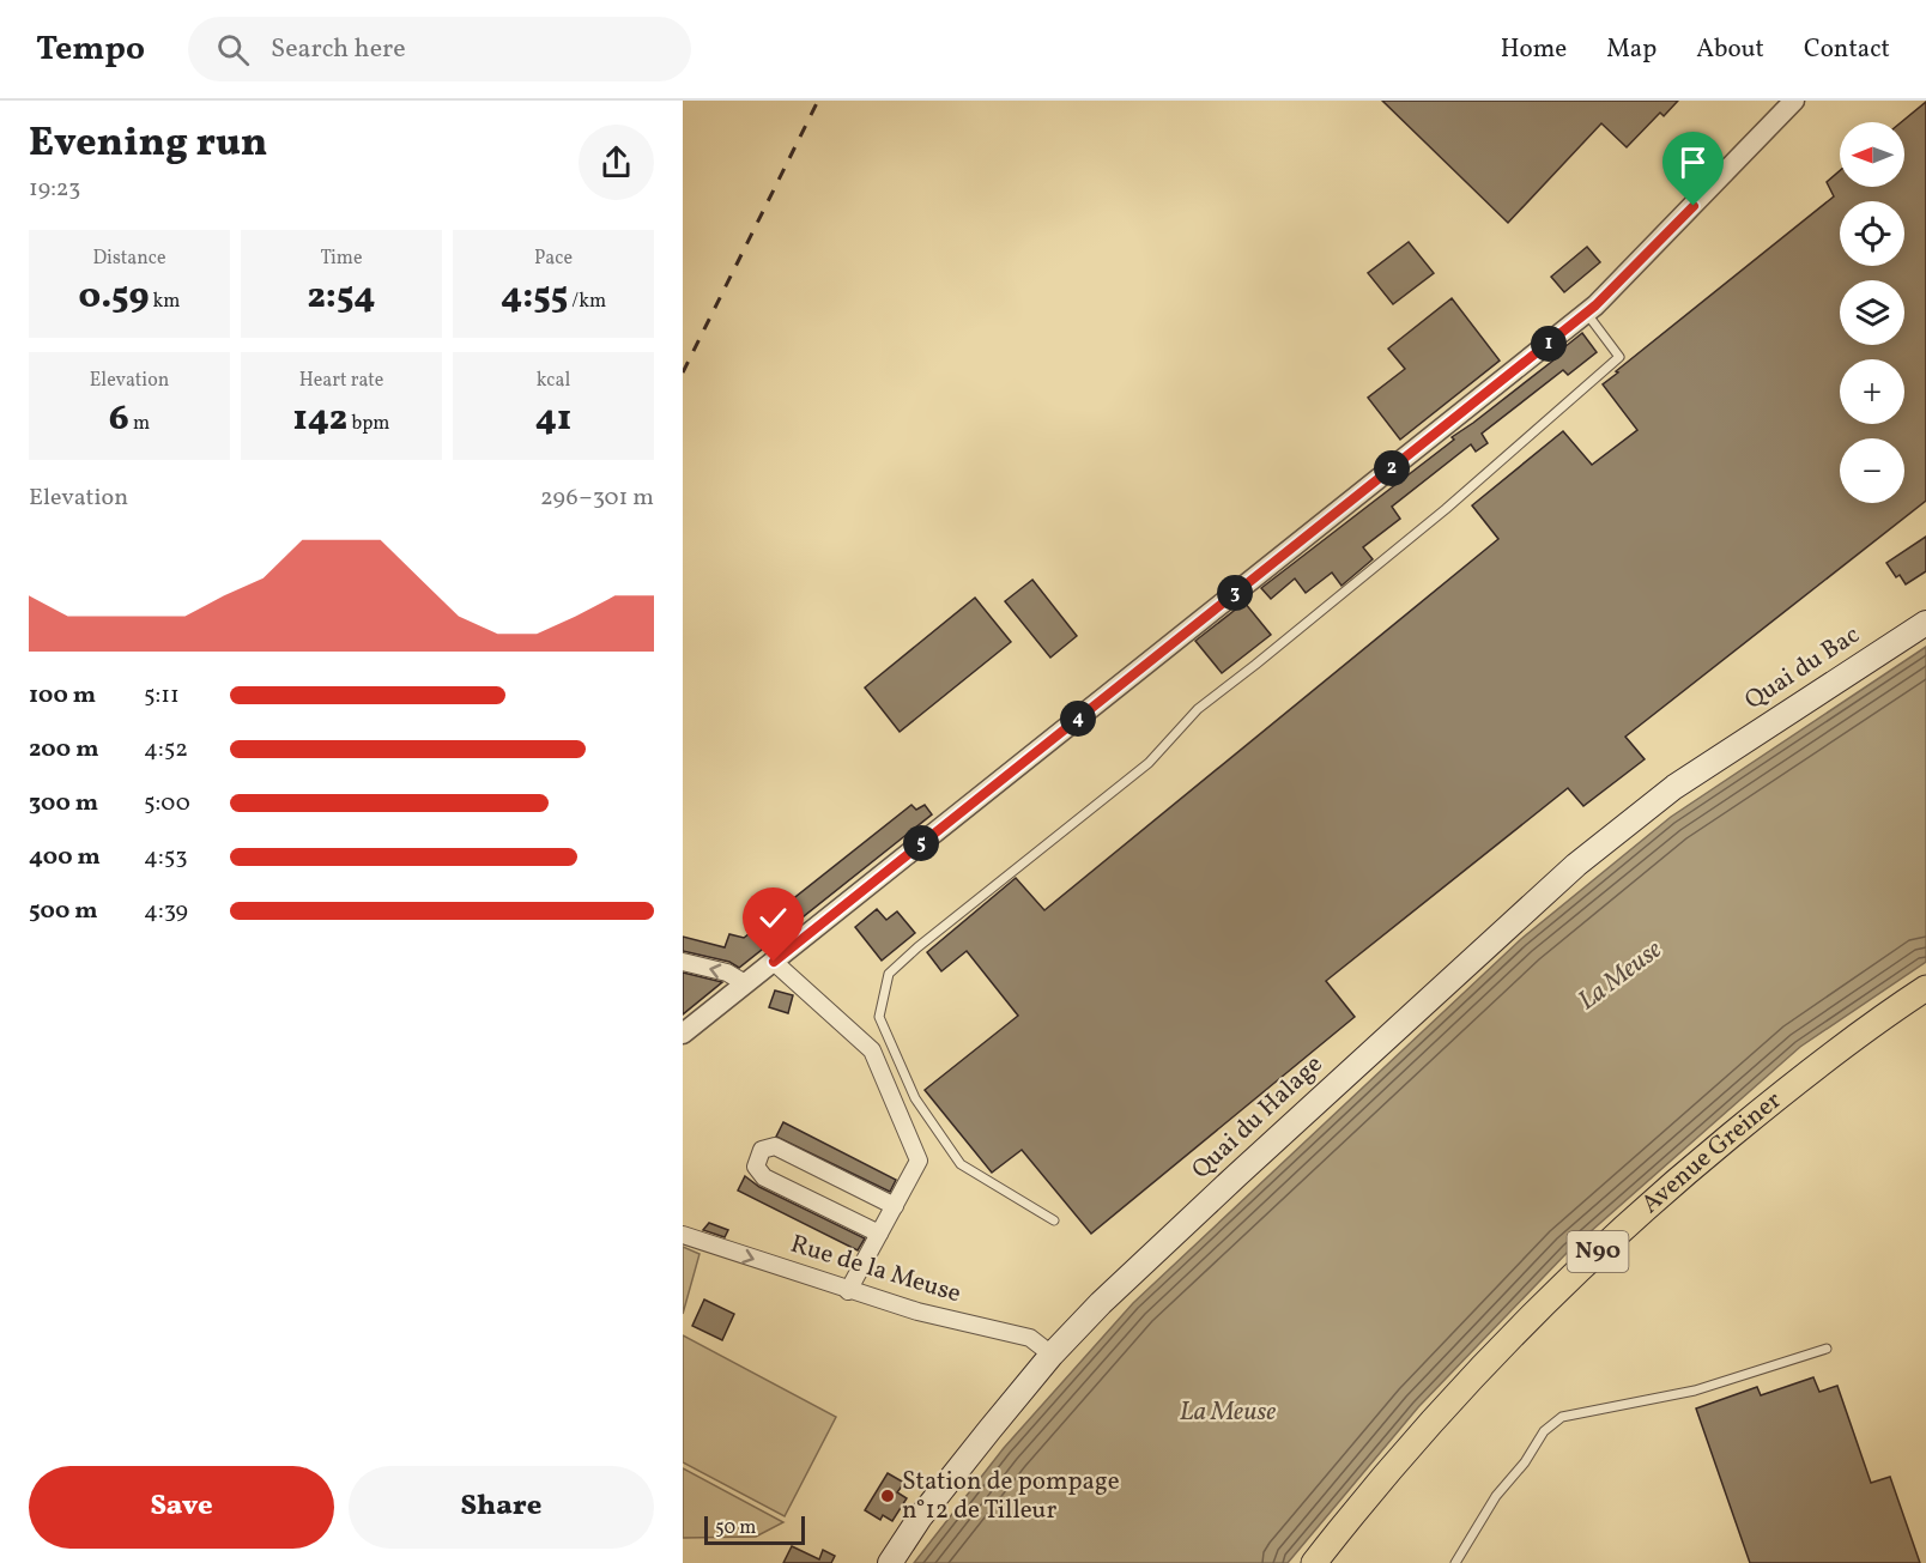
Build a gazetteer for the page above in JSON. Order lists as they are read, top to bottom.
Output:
{
  "streets": {
    "main road": [
      "Quai du Bac",
      "Quai du Halage",
      "Avenue Greiner",
      "N90"
    ],
    "street": ["Rue de la Meuse"]
  },
  "crossings": [
    ["Quai du Bac", "Quai du Halage"],
    ["Quai du Halage", "Rue de la Meuse"]
  ],
  "one_way": ["Rue de la Meuse"],
  "water": ["La Meuse"],
  "places": ["Station de pompage n°12 de Tilleur"],
  "scale_bar": "50 m",
  "north": "left",
  "page": {
    "header": "Tempo",
    "search": "Search here",
    "nav": [
      "Home",
      "Map",
      "About",
      "Contact"
    ],
    "heading": ["Evening run", "19:23"],
    "map_buttons": ["+", "−"],
    "stats": [
      ["Distance", "0.59 km"],
      ["Time", "2:54"],
      ["Pace", "4:55 /km"],
      ["Elevation", "6 m"],
      ["Heart rate", "142 bpm"],
      ["kcal", "41"]
    ],
    "pins": [
      "1",
      "2",
      "3",
      "4",
      "5"
    ],
    "chart": ["Elevation", "296–301 m"],
    "list": [
      {
        "name": "100 m",
        "note": "5:11"
      },
      {
        "name": "200 m",
        "note": "4:52"
      },
      {
        "name": "300 m",
        "note": "5:00"
      },
      {
        "name": "400 m",
        "note": "4:53"
      },
      {
        "name": "500 m",
        "note": "4:39"
      }
    ],
    "buttons": ["Save", "Share"],
    "scale": "50 m"
  }
}
